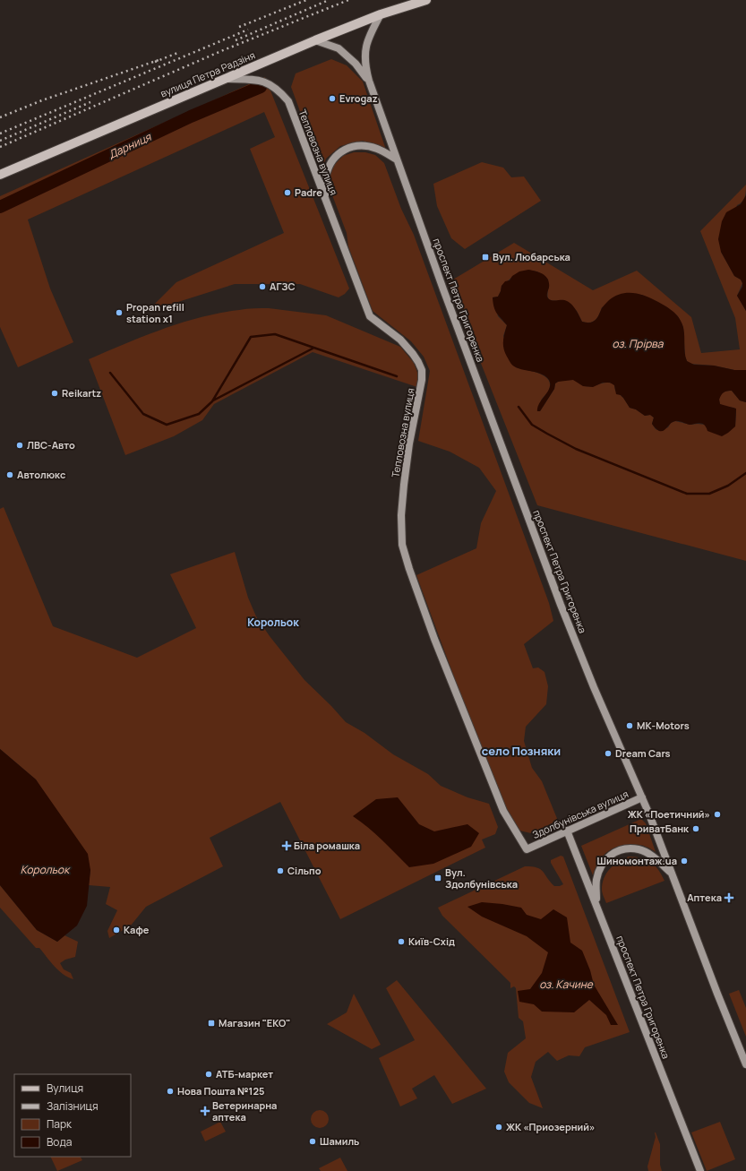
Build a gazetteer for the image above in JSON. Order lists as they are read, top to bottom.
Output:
{
  "streets": {
    "main road": [
      "вулиця Петра Радзіня",
      "Тепловозна вулиця",
      "проспект Петра Григоренка",
      "Здолбунівська вулиця"
    ]
  },
  "crossings": [
    ["вулиця Петра Радзіня", "Тепловозна вулиця"],
    ["вулиця Петра Радзіня", "проспект Петра Григоренка"],
    ["Тепловозна вулиця", "Здолбунівська вулиця"],
    ["проспект Петра Григоренка", "Здолбунівська вулиця"]
  ],
  "districts": ["Корольок", "село Позняки"],
  "water": [
    "Дарниця",
    "оз. Прірва",
    "Корольок",
    "оз. Качине"
  ],
  "places": {
    "other": [
      "Evrogaz",
      "Padre",
      "АГЗС",
      "Propan refill station x1",
      "Reikartz",
      "ЛВС-Авто",
      "Автолюкс",
      "MK-Motors",
      "Dream Cars",
      "ЖК «Поетичний»",
      "ПриватБанк",
      "Шиномонтаж.ua",
      "Сільпо",
      "Кафе",
      "Київ-Схід",
      "АТБ-маркет",
      "Нова Пошта №125",
      "ЖК «Приозерний»",
      "Шамиль"
    ],
    "transit": ["Вул. Любарська", "Вул. Здолбунівська", "Магазин \"ЕКО\""],
    "health": ["Біла ромашка", "Аптека", "Ветеринарна аптека"]
  },
  "legend": [
    "Вулиця",
    "Залізниця",
    "Парк",
    "Вода"
  ]
}
